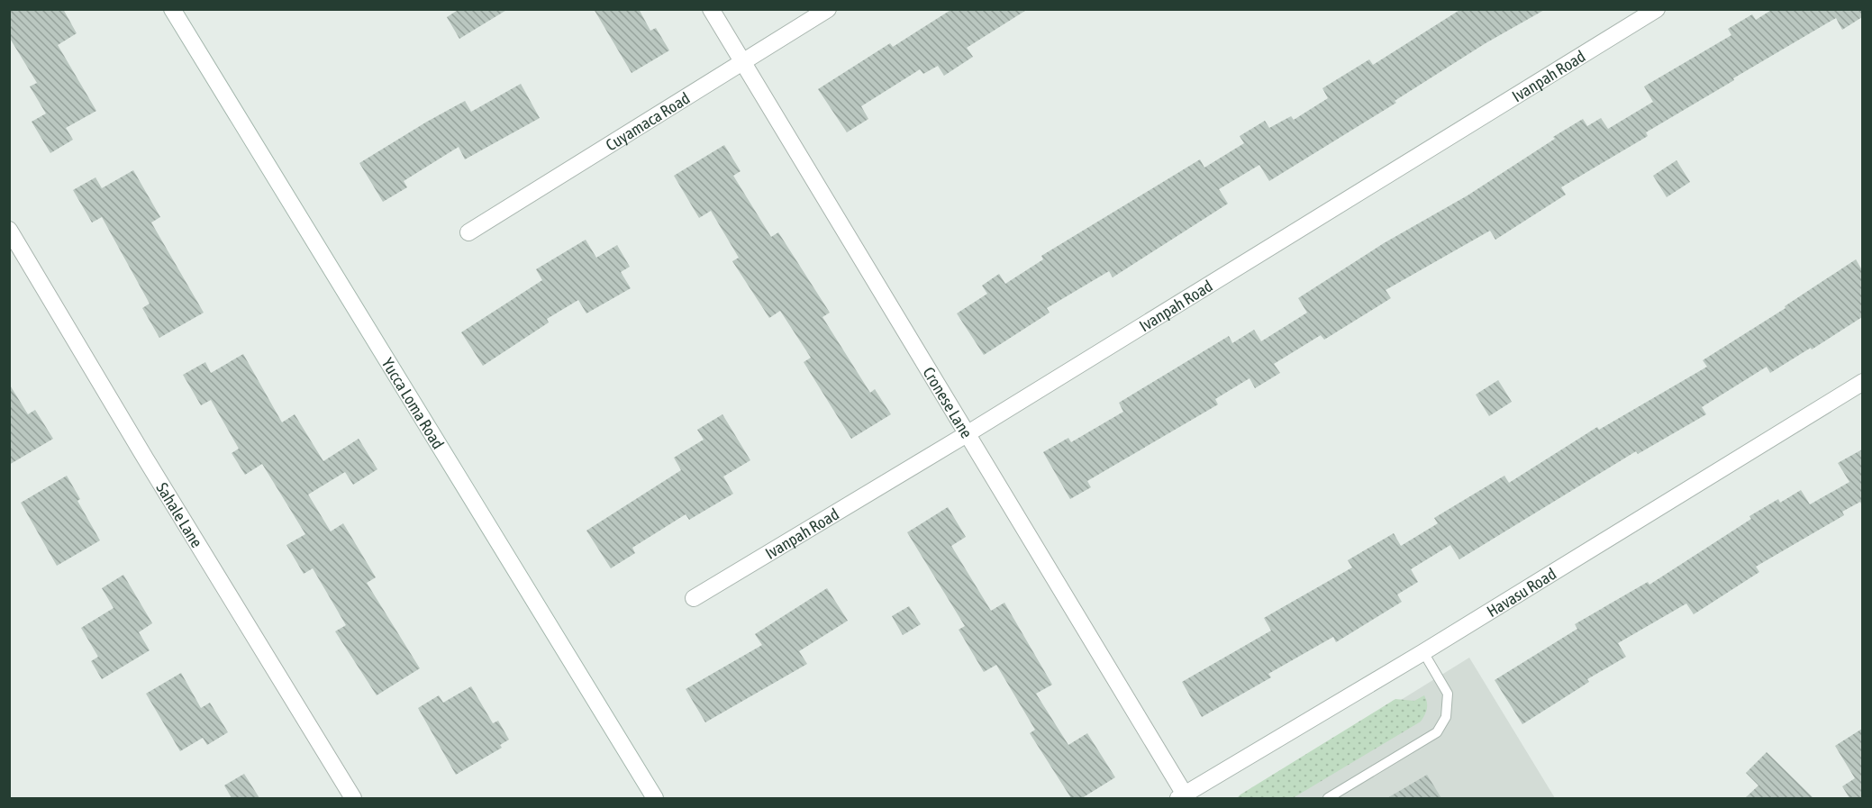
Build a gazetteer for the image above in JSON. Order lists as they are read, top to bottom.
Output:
{
  "streets": {
    "street": [
      "Ivanpah Road",
      "Cuyamaca Road",
      "Cronese Lane",
      "Yucca Loma Road",
      "Sahale Lane",
      "Havasu Road"
    ]
  },
  "crossings": [
    ["Ivanpah Road", "Cronese Lane"],
    ["Cuyamaca Road", "Cronese Lane"],
    ["Cronese Lane", "Havasu Road"]
  ]
}
